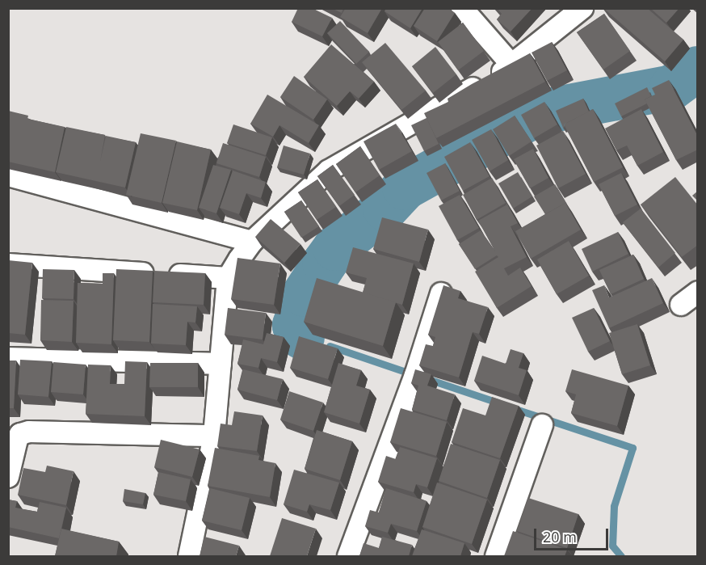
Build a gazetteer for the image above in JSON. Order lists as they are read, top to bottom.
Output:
{
  "scale_bar": "20 m"
}
